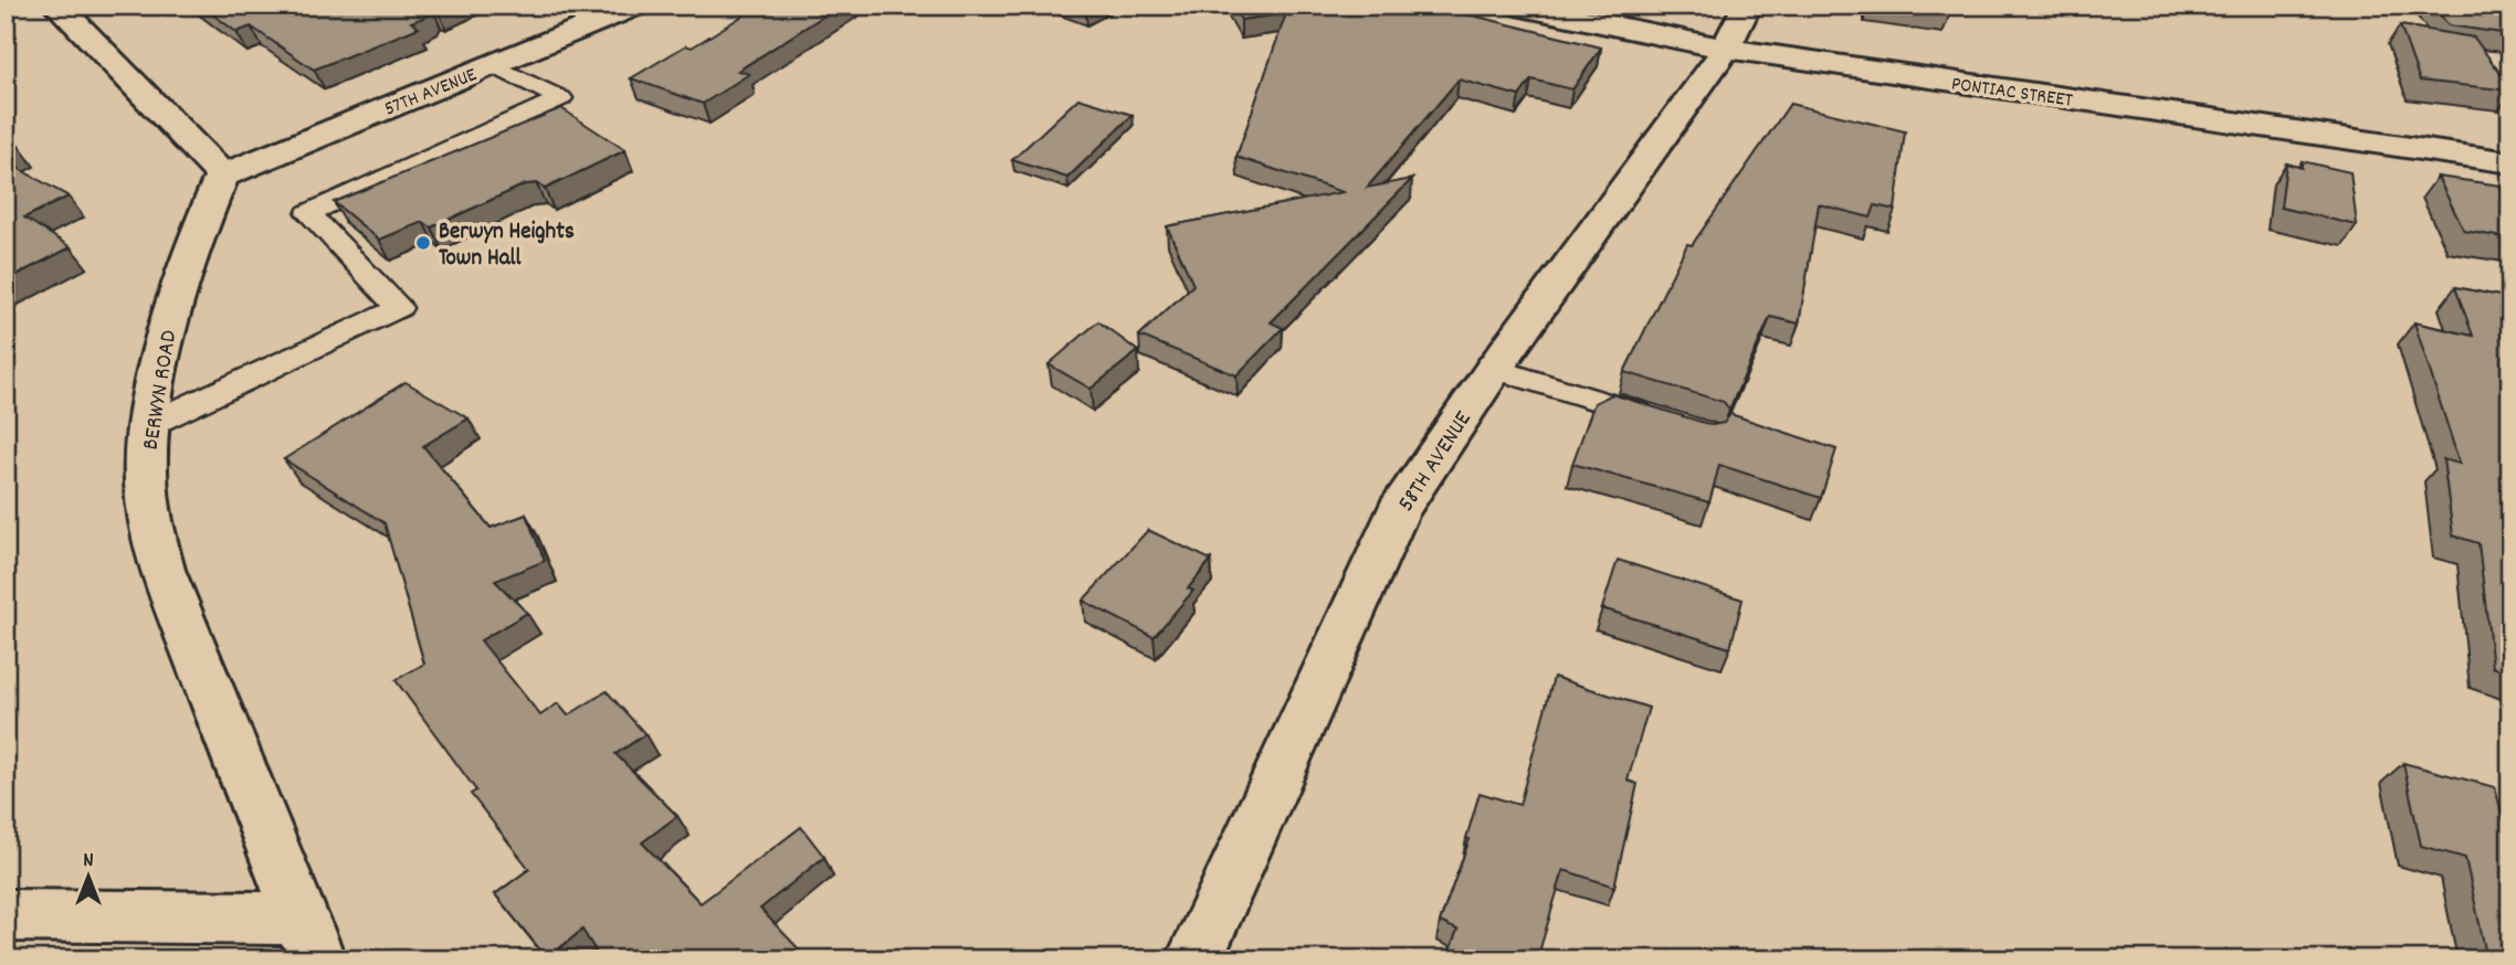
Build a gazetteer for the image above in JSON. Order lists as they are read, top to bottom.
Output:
{
  "streets": {
    "street": [
      "57TH AVENUE",
      "PONTIAC STREET",
      "BERWYN ROAD",
      "58TH AVENUE"
    ]
  },
  "crossings": [
    ["57TH AVENUE", "BERWYN ROAD"],
    ["PONTIAC STREET", "58TH AVENUE"]
  ],
  "places": ["Berwyn Heights Town Hall"],
  "north": "top"
}
